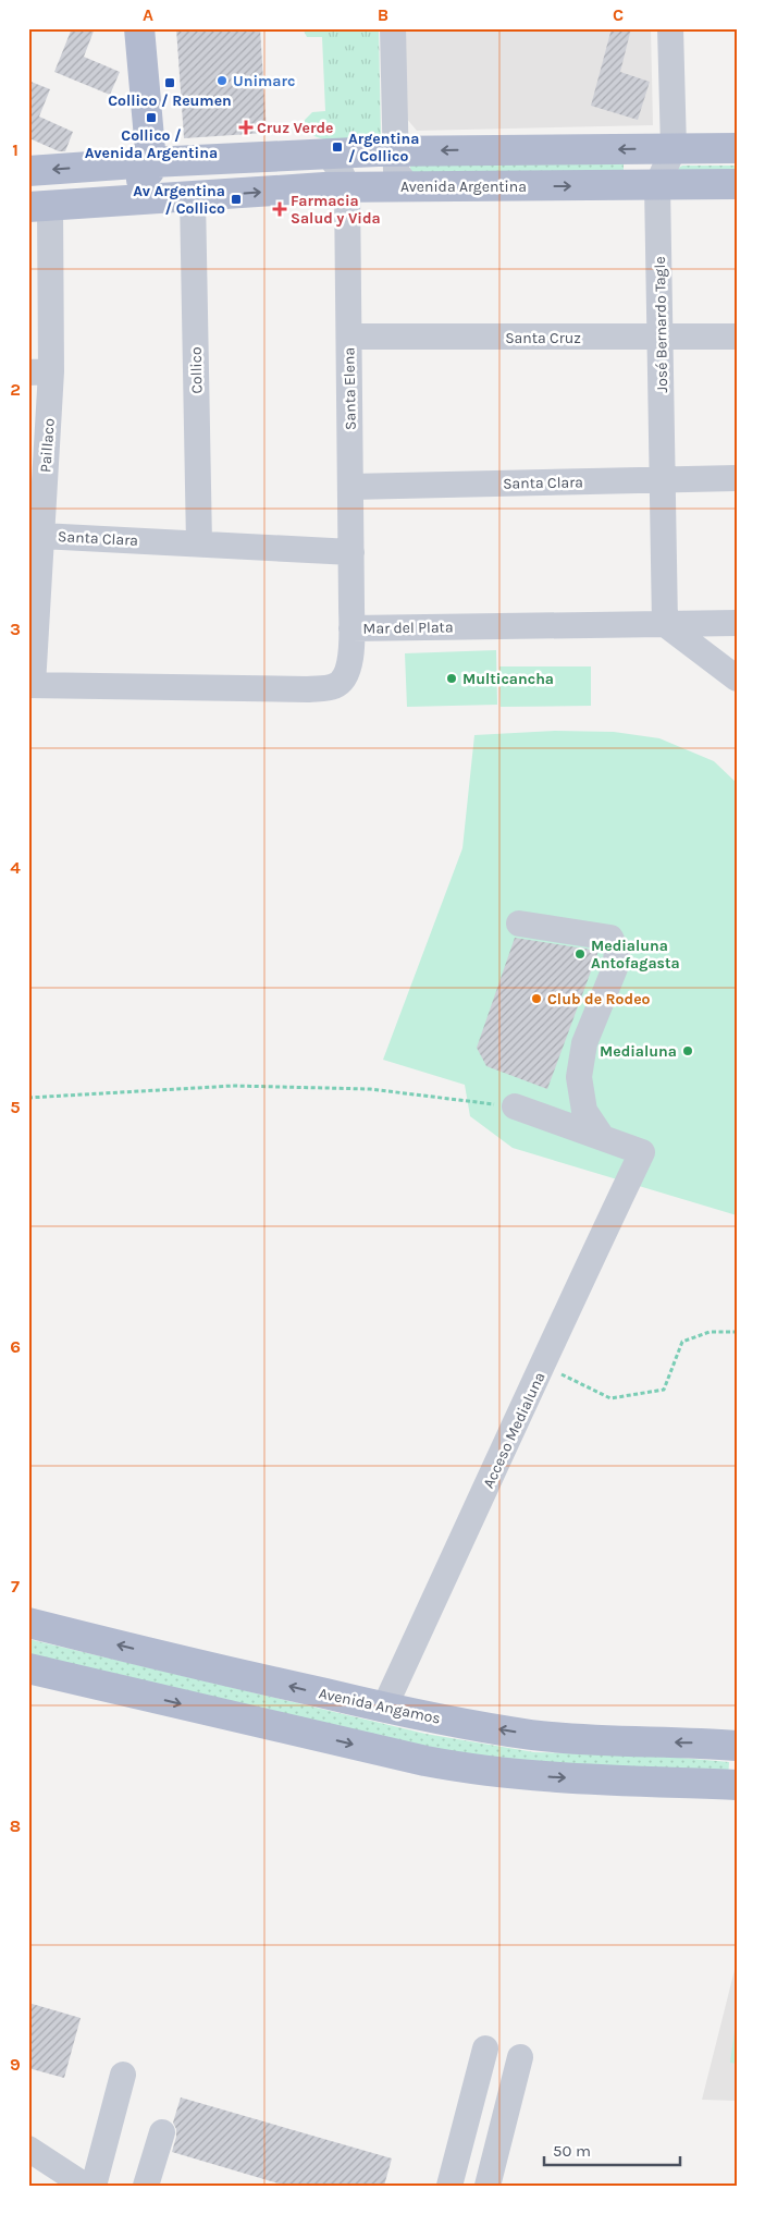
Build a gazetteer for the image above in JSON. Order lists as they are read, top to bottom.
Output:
{
  "streets": {
    "main road": ["Avenida Argentina", "Avenida Angamos"],
    "street": [
      "José Bernardo Tagle",
      "Santa Cruz",
      "Collico",
      "Santa Elena",
      "Paillaco",
      "Santa Clara",
      "Mar del Plata",
      "Acceso Medialuna"
    ]
  },
  "crossings": [
    ["Avenida Argentina", "José Bernardo Tagle"],
    ["Avenida Argentina", "Collico"],
    ["Avenida Argentina", "Santa Elena"],
    ["Avenida Argentina", "Paillaco"],
    ["José Bernardo Tagle", "Santa Cruz"],
    ["José Bernardo Tagle", "Santa Clara"],
    ["José Bernardo Tagle", "Mar del Plata"],
    ["Santa Cruz", "Santa Elena"],
    ["Collico", "Santa Clara"],
    ["Santa Elena", "Santa Clara"],
    ["Santa Elena", "Mar del Plata"],
    ["Paillaco", "Santa Clara"],
    ["Paillaco", "Mar del Plata"],
    ["Acceso Medialuna", "Avenida Angamos"]
  ],
  "places": {
    "other": [
      "Unimarc",
      "Multicancha",
      "Medialuna Antofagasta",
      "Club de Rodeo",
      "Medialuna"
    ],
    "transit": [
      "Collico / Reumen",
      "Collico / Avenida Argentina",
      "Argentina / Collico",
      "Av Argentina / Collico"
    ],
    "health": ["Cruz Verde", "Farmacia Salud y Vida"]
  },
  "scale_bar": "50 m",
  "grid": {
    "columns": ["A", "B", "C"],
    "rows": [
      "1",
      "2",
      "3",
      "4",
      "5",
      "6",
      "7",
      "8",
      "9"
    ]
  }
}
